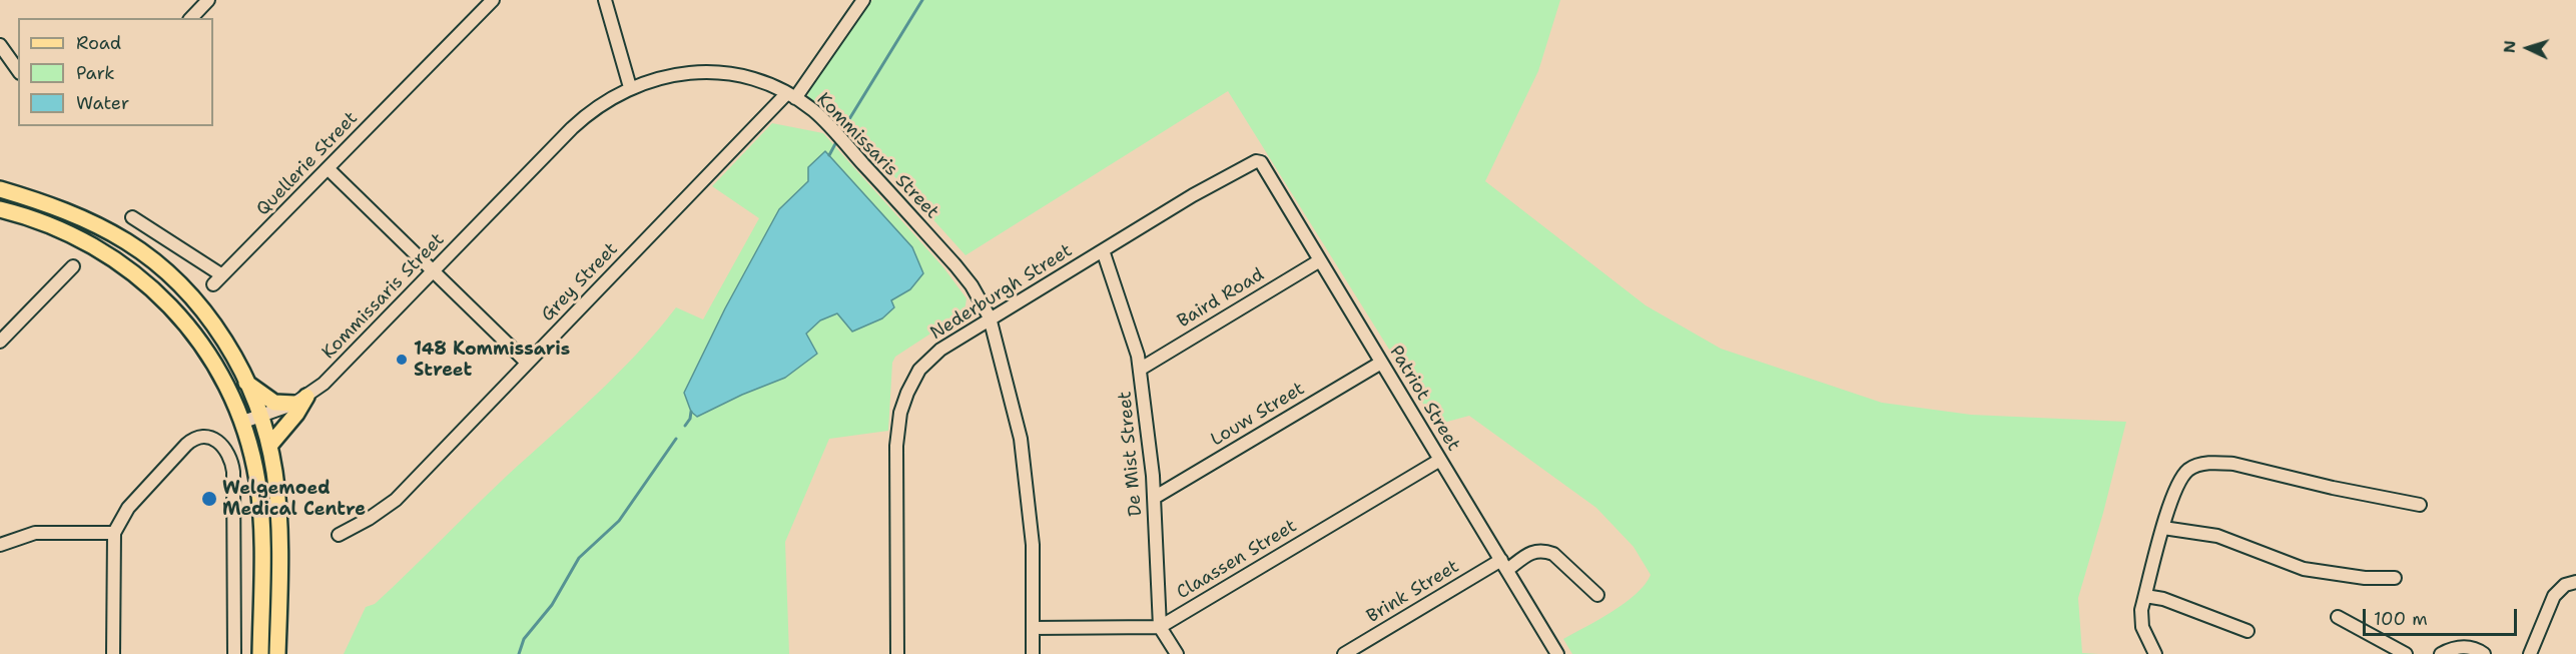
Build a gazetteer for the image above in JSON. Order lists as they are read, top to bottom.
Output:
{
  "streets": {
    "street": [
      "Kommissaris Street",
      "Quellerie Street",
      "Grey Street",
      "Nederburgh Street",
      "Baird Road",
      "Patriot Street",
      "Louw Street",
      "De Mist Street",
      "Claassen Street",
      "Brink Street"
    ]
  },
  "crossings": [
    ["Kommissaris Street", "Grey Street"],
    ["Kommissaris Street", "Nederburgh Street"],
    ["Nederburgh Street", "Patriot Street"],
    ["Nederburgh Street", "De Mist Street"],
    ["Baird Road", "Patriot Street"],
    ["Baird Road", "De Mist Street"],
    ["Patriot Street", "Louw Street"],
    ["Patriot Street", "Claassen Street"],
    ["Patriot Street", "Brink Street"],
    ["Louw Street", "De Mist Street"],
    ["De Mist Street", "Claassen Street"]
  ],
  "places": ["148 Kommissaris Street", "Welgemoed Medical Centre"],
  "legend": ["Road", "Park", "Water"],
  "scale_bar": "100 m",
  "north": "left"
}
